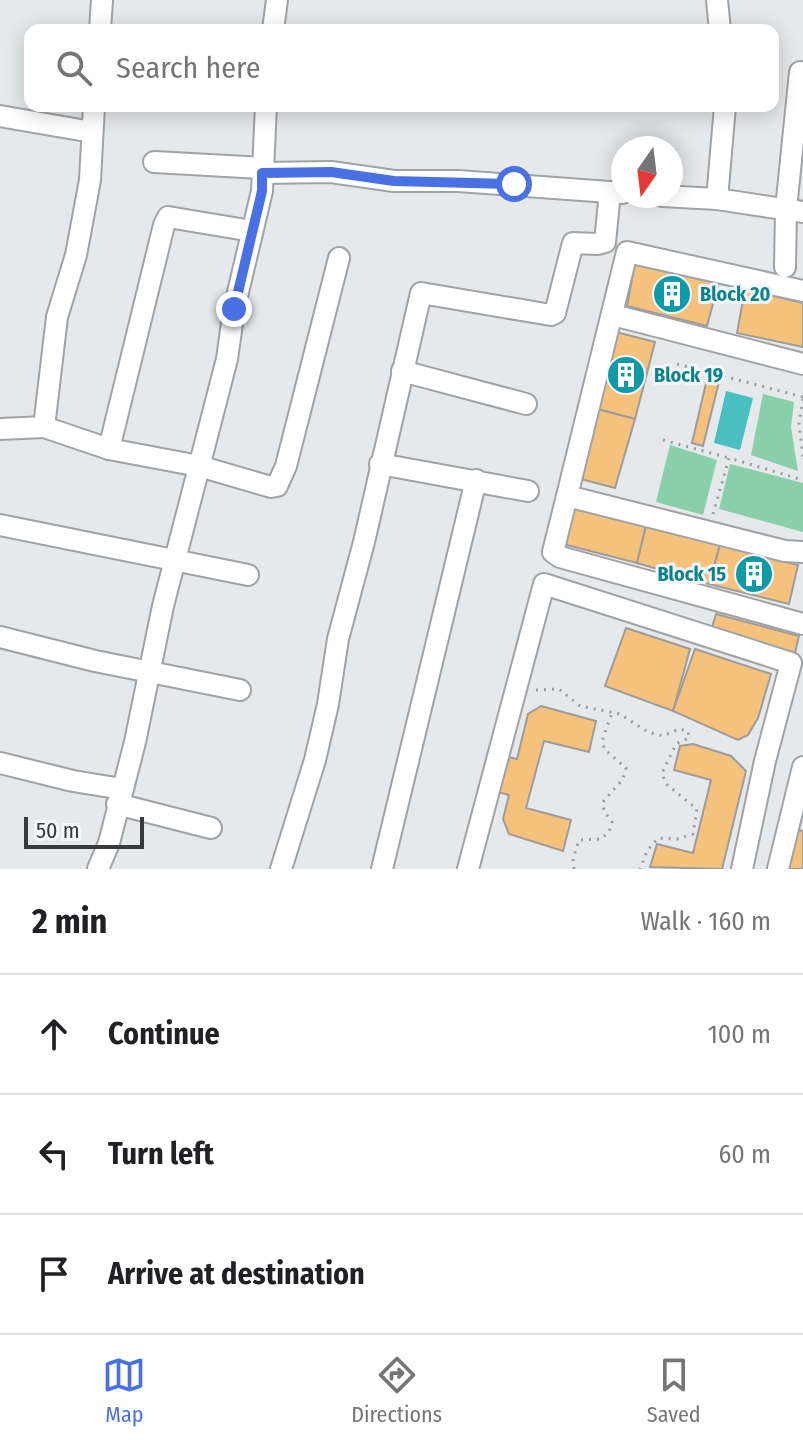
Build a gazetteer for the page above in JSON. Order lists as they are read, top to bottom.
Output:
{
  "places": {
    "building": ["Block 20", "Block 19", "Block 15"]
  },
  "scale_bar": "50 m",
  "north": "bottom",
  "page": {
    "search": "Search here",
    "scale": "50 m",
    "heading": ["2 min", "Walk · 160 m"],
    "list": [
      ["Continue", "100 m"],
      ["Turn left", "60 m"],
      "Arrive at destination"
    ],
    "nav": ["Map", "Directions", "Saved"]
  }
}
